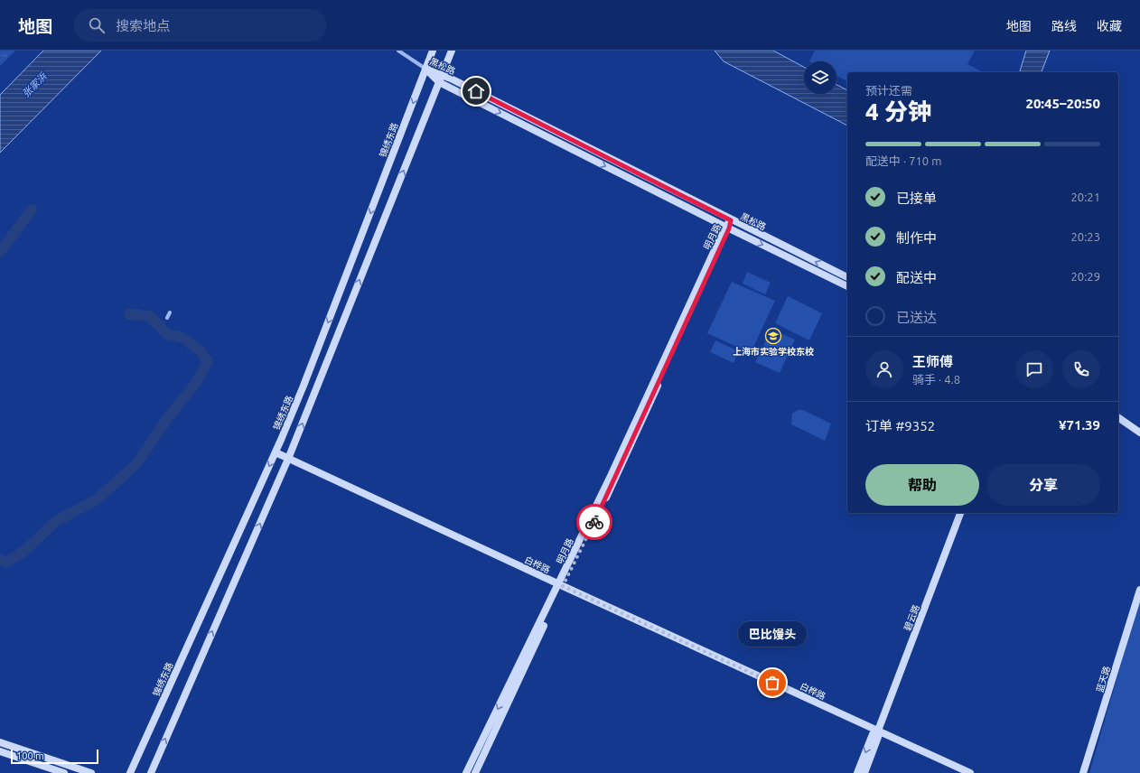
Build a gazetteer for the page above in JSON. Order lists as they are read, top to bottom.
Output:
{
  "streets": {
    "street": [
      "黑松路",
      "锦绣东路",
      "明月路",
      "白桦路",
      "碧云路",
      "蓝天路"
    ]
  },
  "crossings": [
    ["黑松路", "锦绣东路"],
    ["黑松路", "明月路"],
    ["锦绣东路", "白桦路"],
    ["明月路", "白桦路"],
    ["白桦路", "碧云路"]
  ],
  "water": ["张家浜"],
  "places": {
    "school or university": ["上海市实验学校东校"],
    "other": ["巴比馒头"]
  },
  "scale_bar": "100 m",
  "page": {
    "header": "地图",
    "search": "搜索地点",
    "nav": ["地图", "路线", "收藏"],
    "heading": ["4 分钟", "预计还需", "20:45–20:50"],
    "panel": [
      "王师傅",
      "骑手 · 4.8",
      "订单 #9352",
      "¥71.39"
    ],
    "bar": "配送中 · 710 m",
    "list": [
      ["已接单", "20:21"],
      ["制作中", "20:23"],
      ["配送中", "20:29"],
      "已送达"
    ],
    "buttons": ["帮助", "分享"],
    "bubble": "巴比馒头",
    "scale": "100 m"
  }
}
